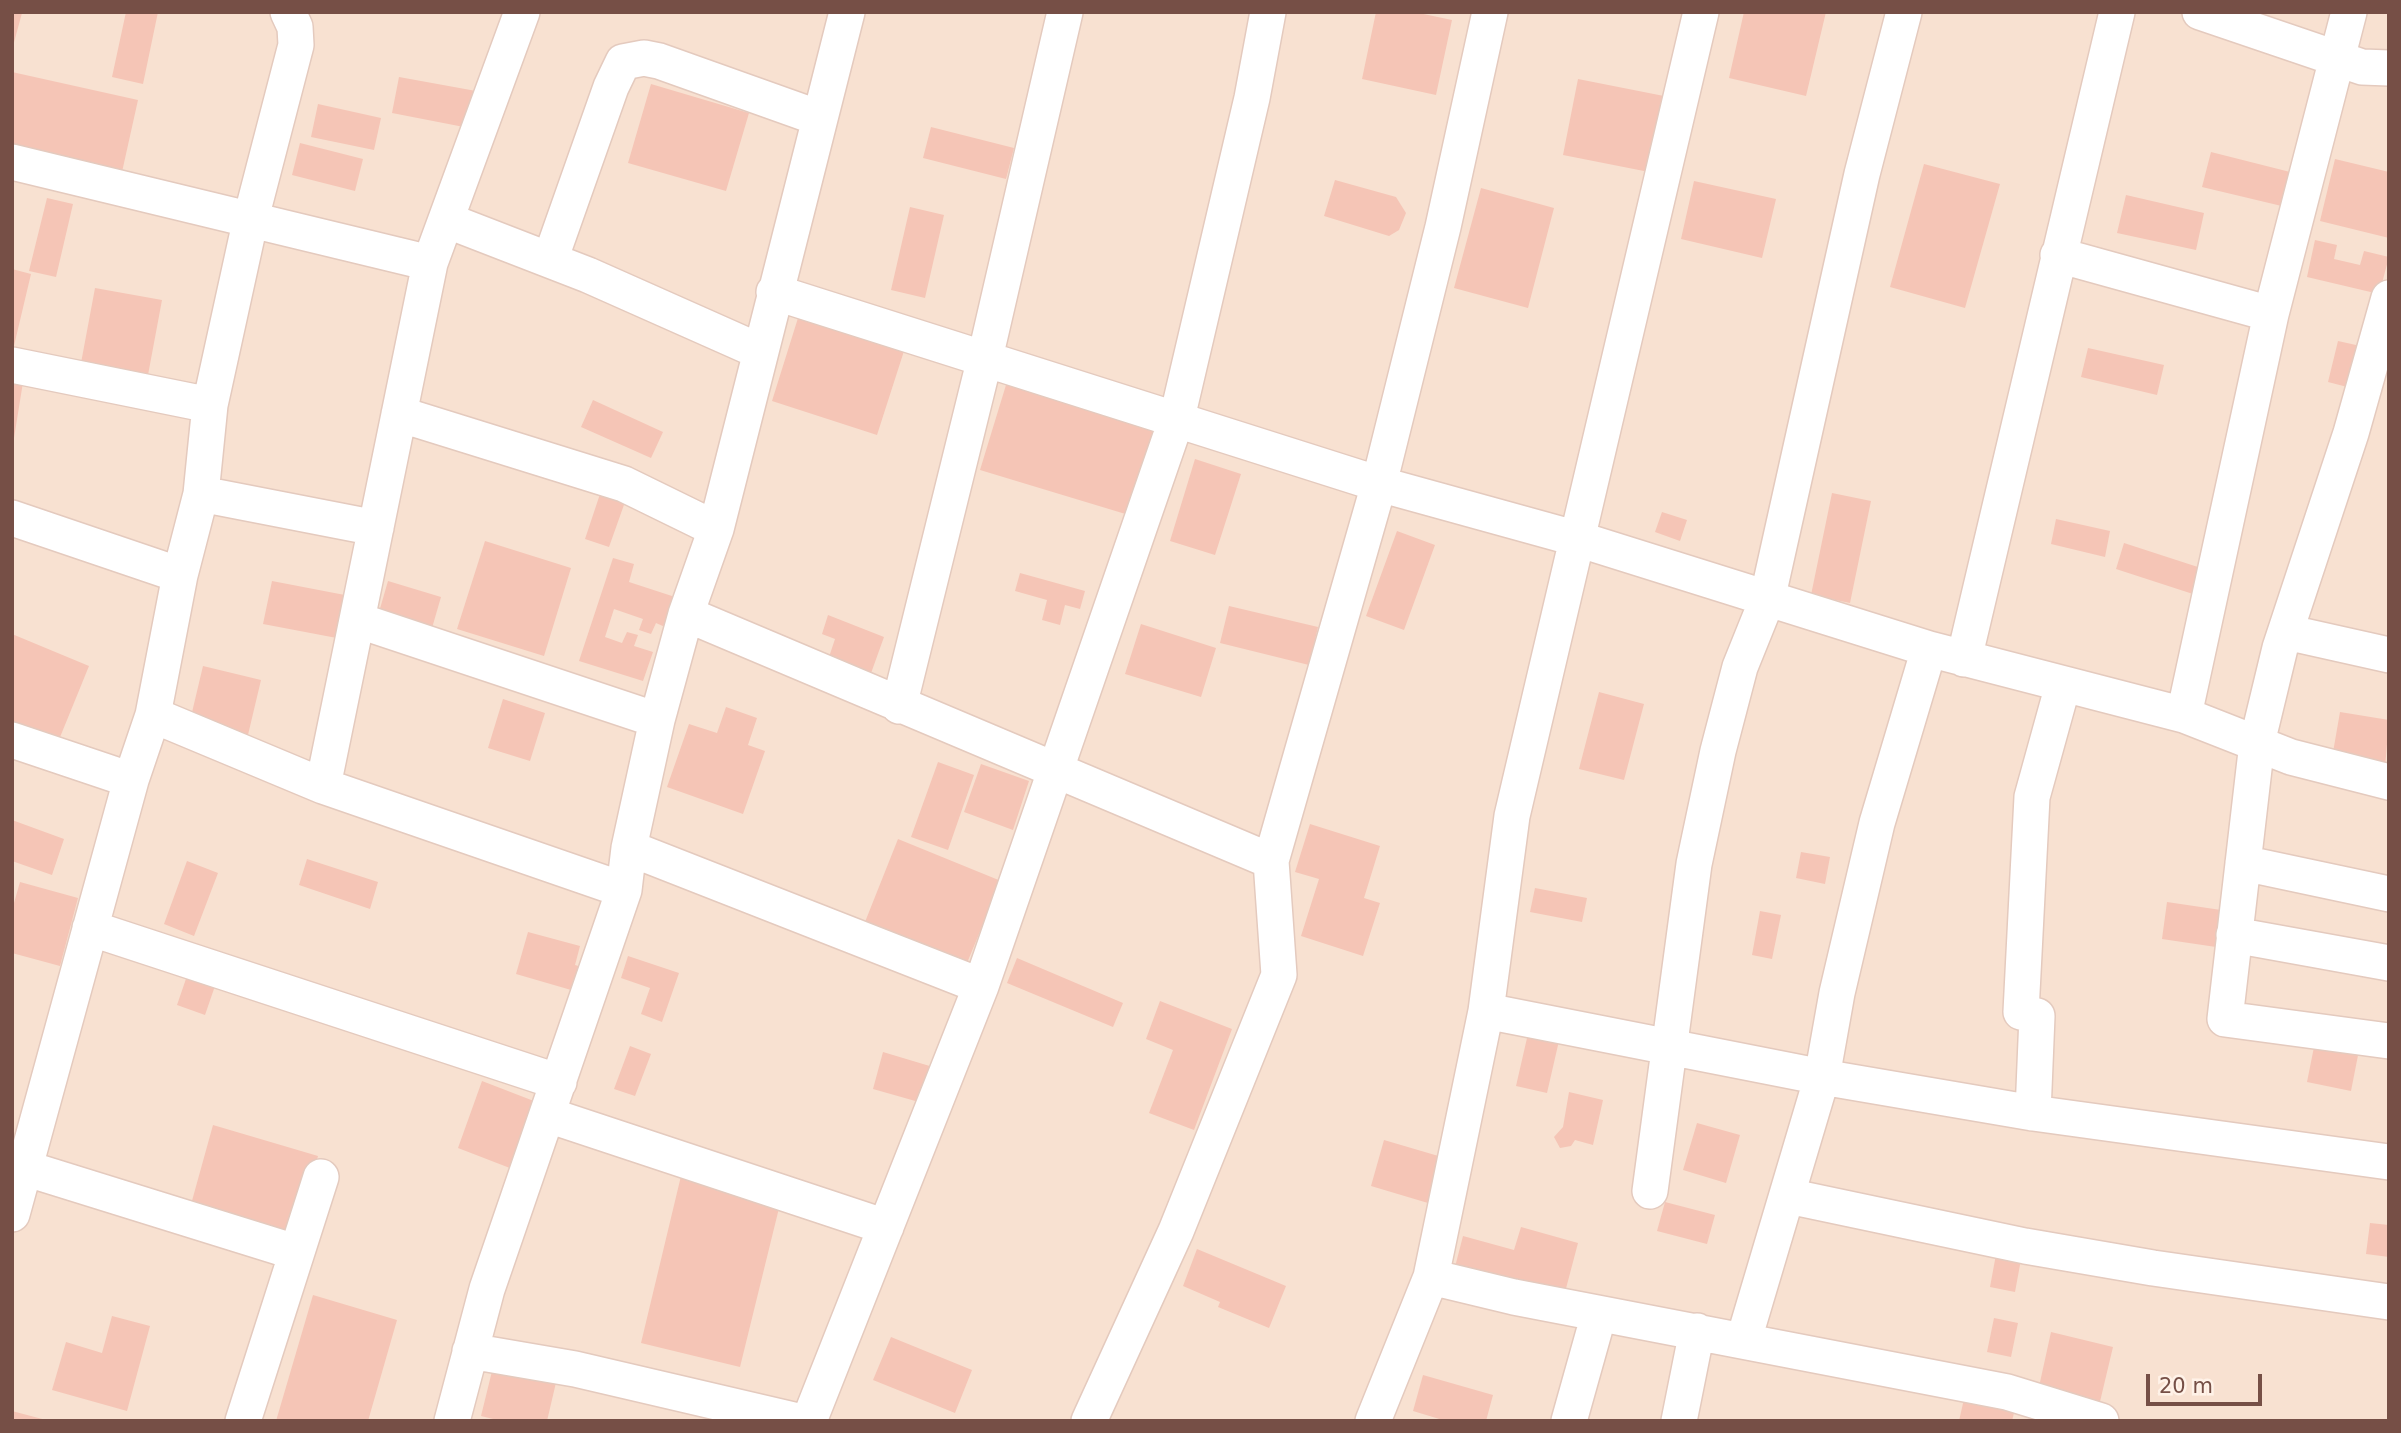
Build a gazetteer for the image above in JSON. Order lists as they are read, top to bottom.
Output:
{
  "scale_bar": "20 m"
}
